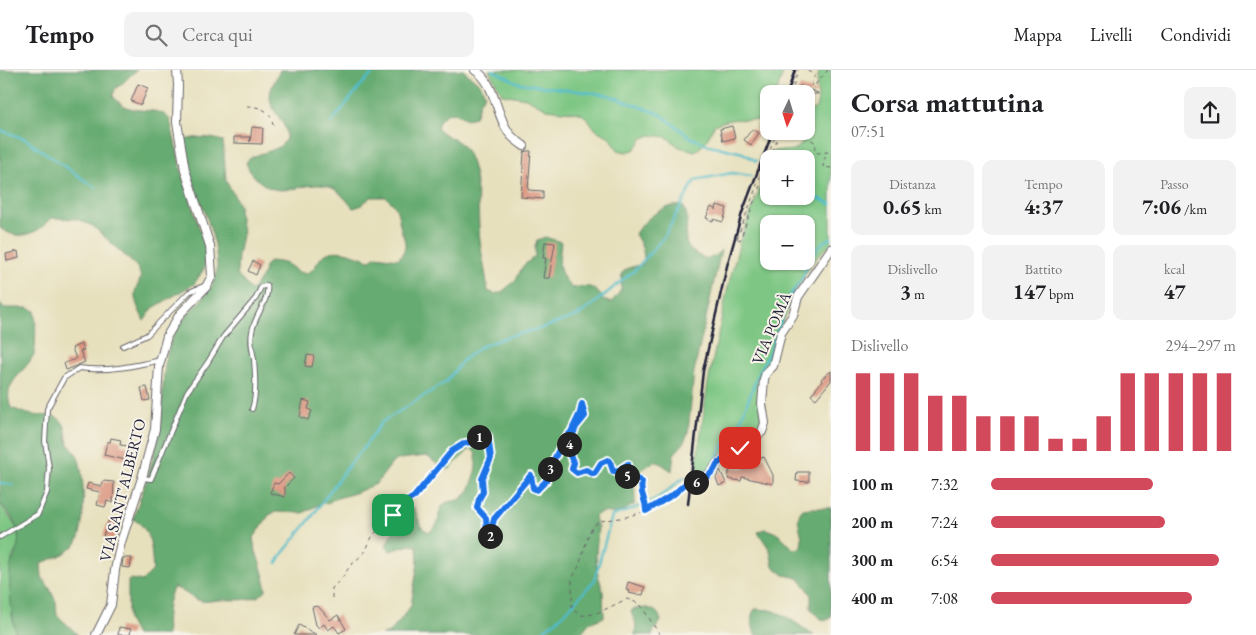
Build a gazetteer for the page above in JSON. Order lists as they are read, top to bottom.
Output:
{
  "streets": {
    "street": ["VIA POMÀ", "VIA SANT'ALBERTO"]
  },
  "north": "bottom",
  "page": {
    "header": "Tempo",
    "search": "Cerca qui",
    "nav": ["Mappa", "Livelli", "Condividi"],
    "heading": ["Corsa mattutina", "07:51"],
    "map_buttons": ["+", "−"],
    "stats": [
      ["Distanza", "0.65 km"],
      ["Tempo", "4:37"],
      ["Passo", "7:06 /km"],
      ["Dislivello", "3 m"],
      ["Battito", "147 bpm"],
      ["kcal", "47"]
    ],
    "chart": ["Dislivello", "294–297 m"],
    "pins": [
      "1",
      "4",
      "3",
      "5",
      "6",
      "2"
    ],
    "list": [
      {
        "name": "100 m",
        "note": "7:32"
      },
      {
        "name": "200 m",
        "note": "7:24"
      },
      {
        "name": "300 m",
        "note": "6:54"
      },
      {
        "name": "400 m",
        "note": "7:08"
      }
    ]
  }
}
